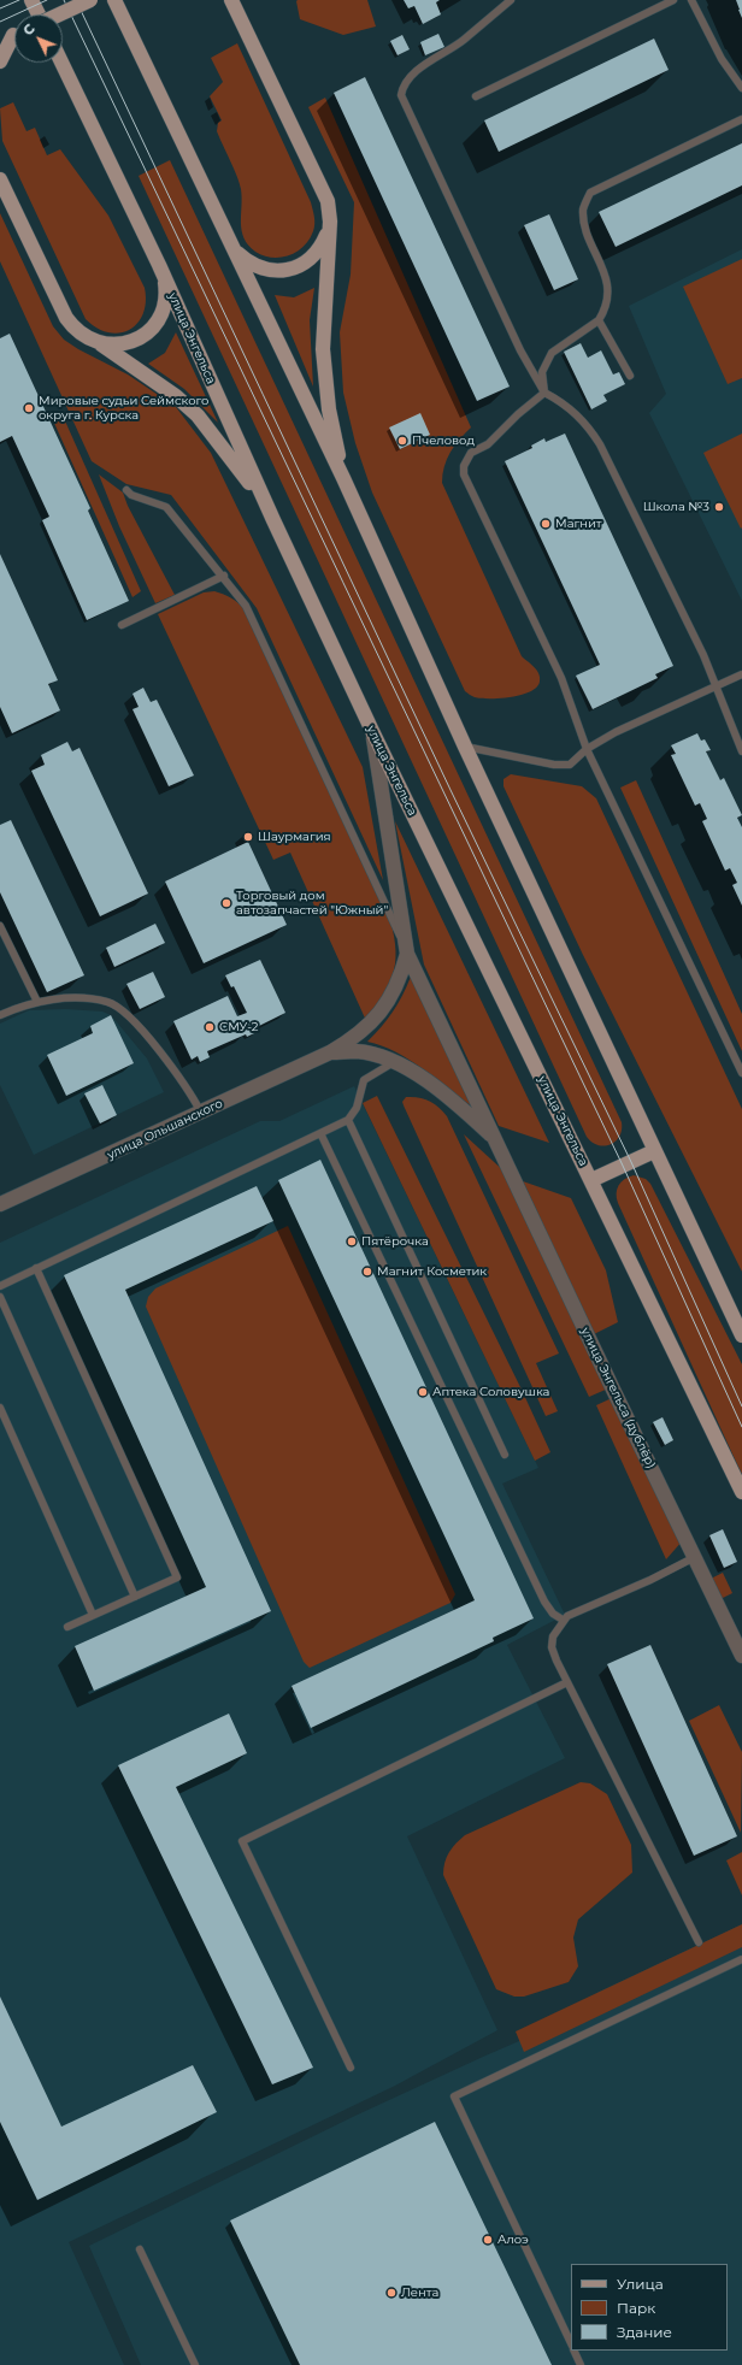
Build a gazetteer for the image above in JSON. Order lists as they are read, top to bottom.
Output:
{
  "streets": {
    "main road": ["улица Энгельса"],
    "street": ["улица Ольшанского", "улица Энгельса (дублёр)"]
  },
  "crossings": [
    ["улица Ольшанского", "улица Энгельса (дублёр)"]
  ],
  "places": [
    "Мировые судьи Сеймского округа г. Курска",
    "Пчеловод",
    "Школа №3",
    "Магнит",
    "Шаурмагия",
    "Торговый дом автозапчастей \"Южный\"",
    "СМУ-2",
    "Пятёрочка",
    "Магнит Косметик",
    "Аптека Соловушка",
    "Алоэ",
    "Лента"
  ],
  "legend": ["Улица", "Парк", "Здание"],
  "north": "top left"
}
